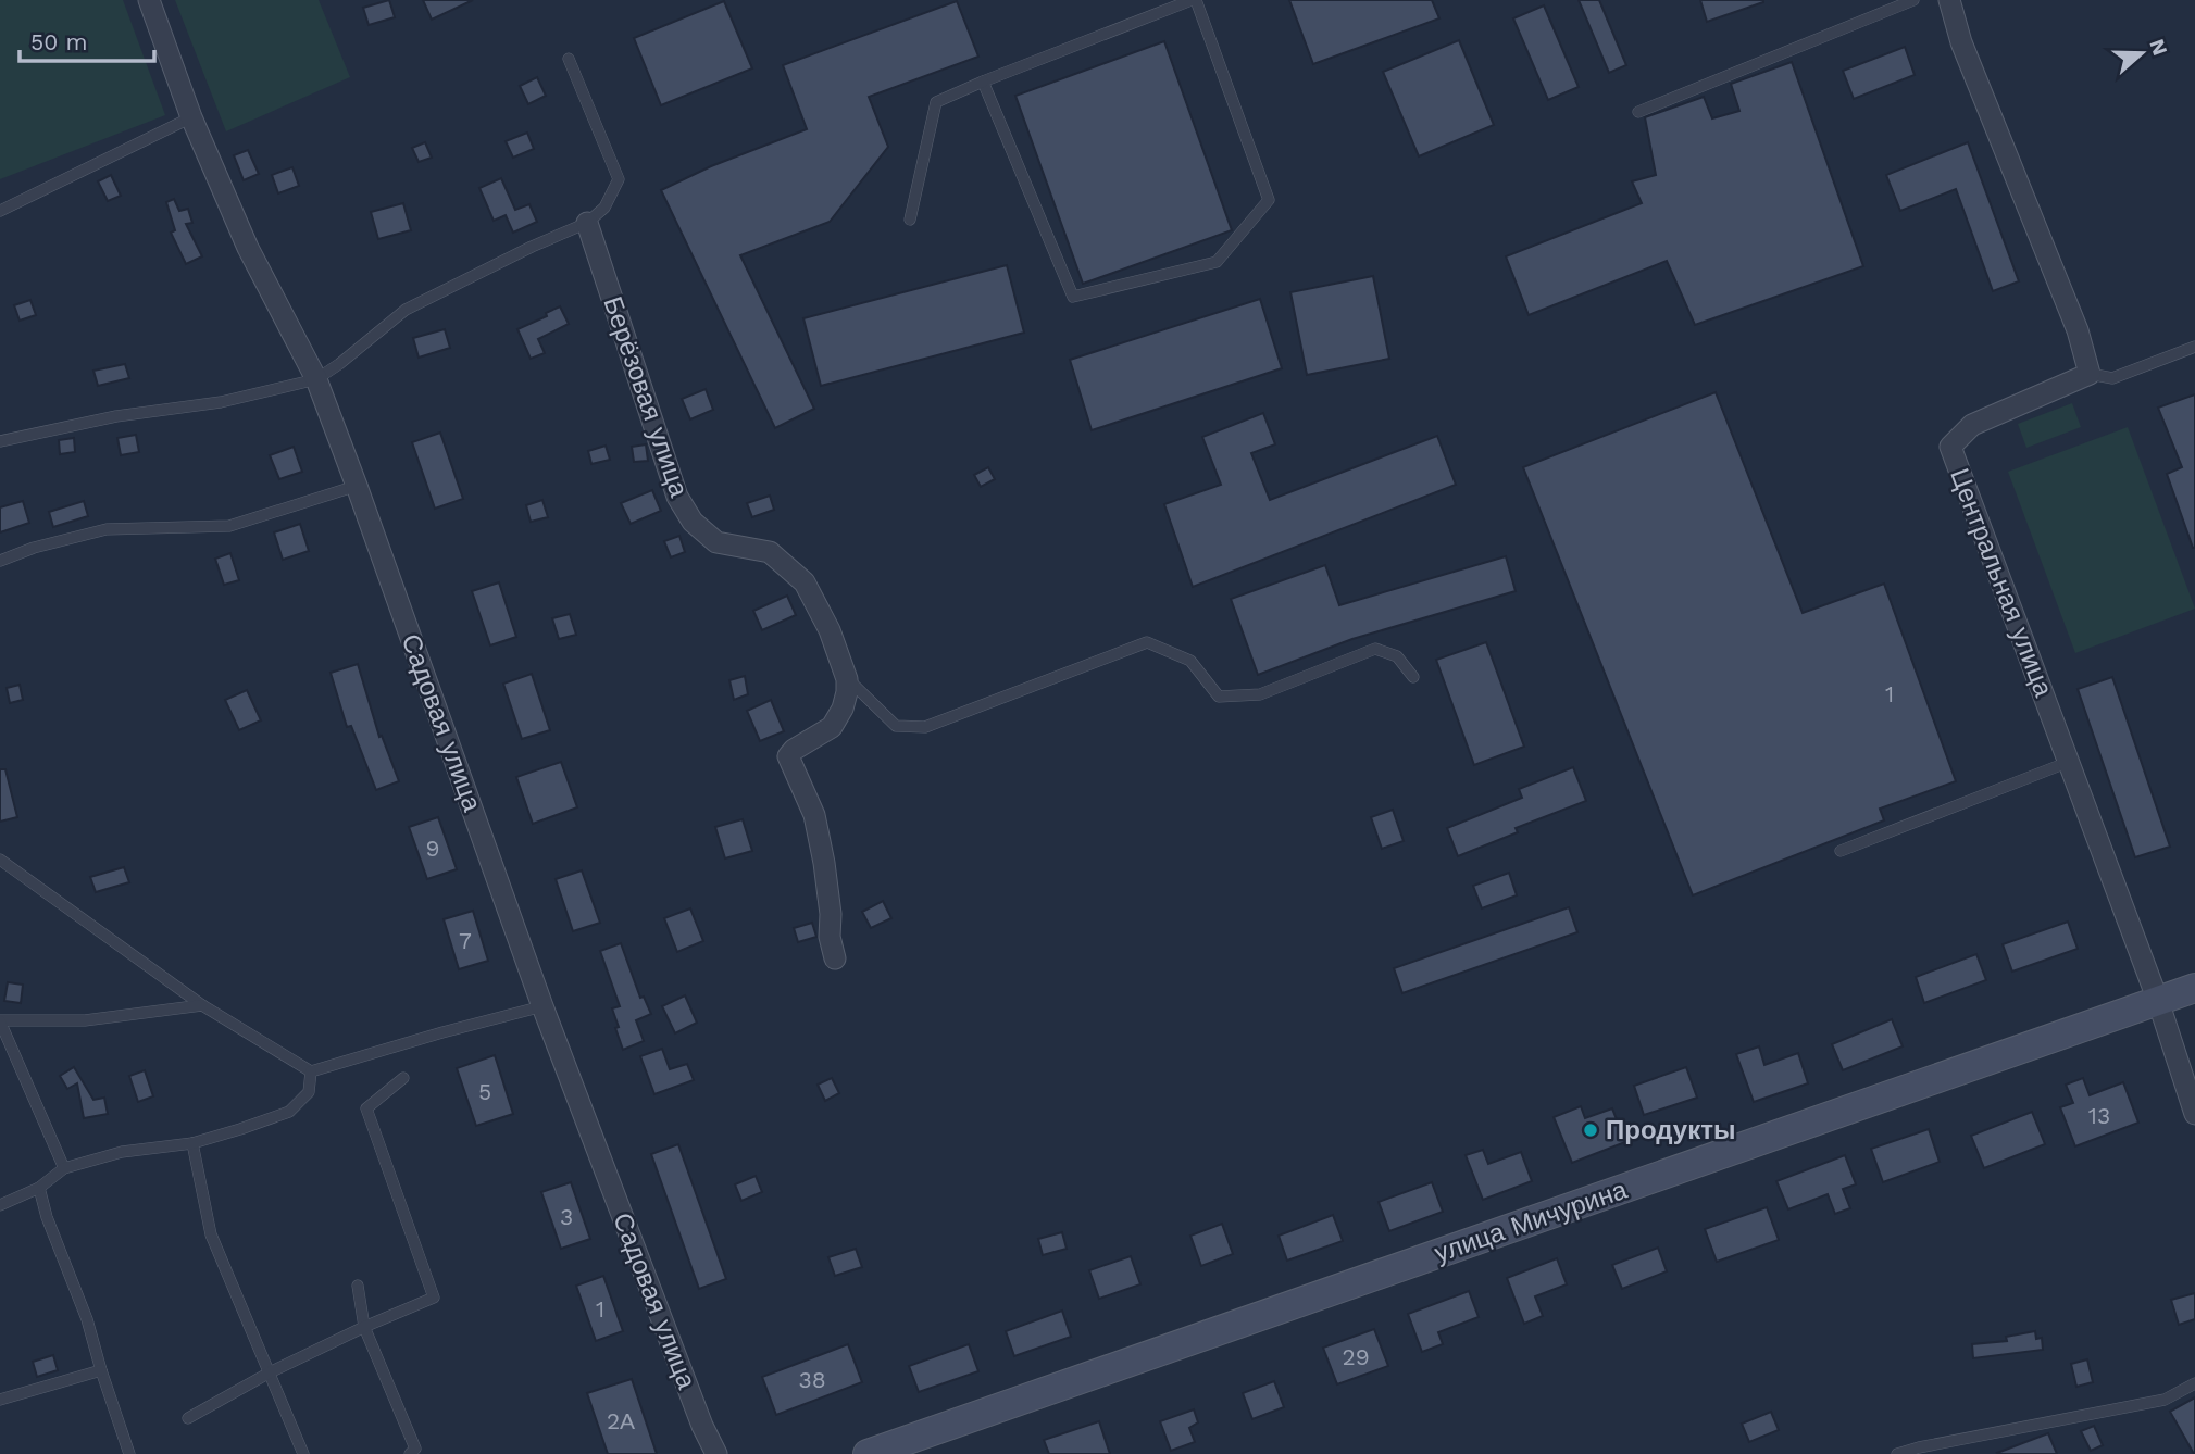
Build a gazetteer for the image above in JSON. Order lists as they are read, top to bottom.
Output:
{
  "streets": {
    "street": [
      "Берёзовая улица",
      "Центральная улица",
      "Садовая улица",
      "улица Мичурина"
    ]
  },
  "crossings": [
    ["Центральная улица", "улица Мичурина"]
  ],
  "places": ["Продукты"],
  "house_numbers": [
    "1",
    "9",
    "7",
    "5",
    "13",
    "3",
    "1",
    "29",
    "38",
    "2А"
  ],
  "scale_bar": "50 m",
  "north": "right"
}
